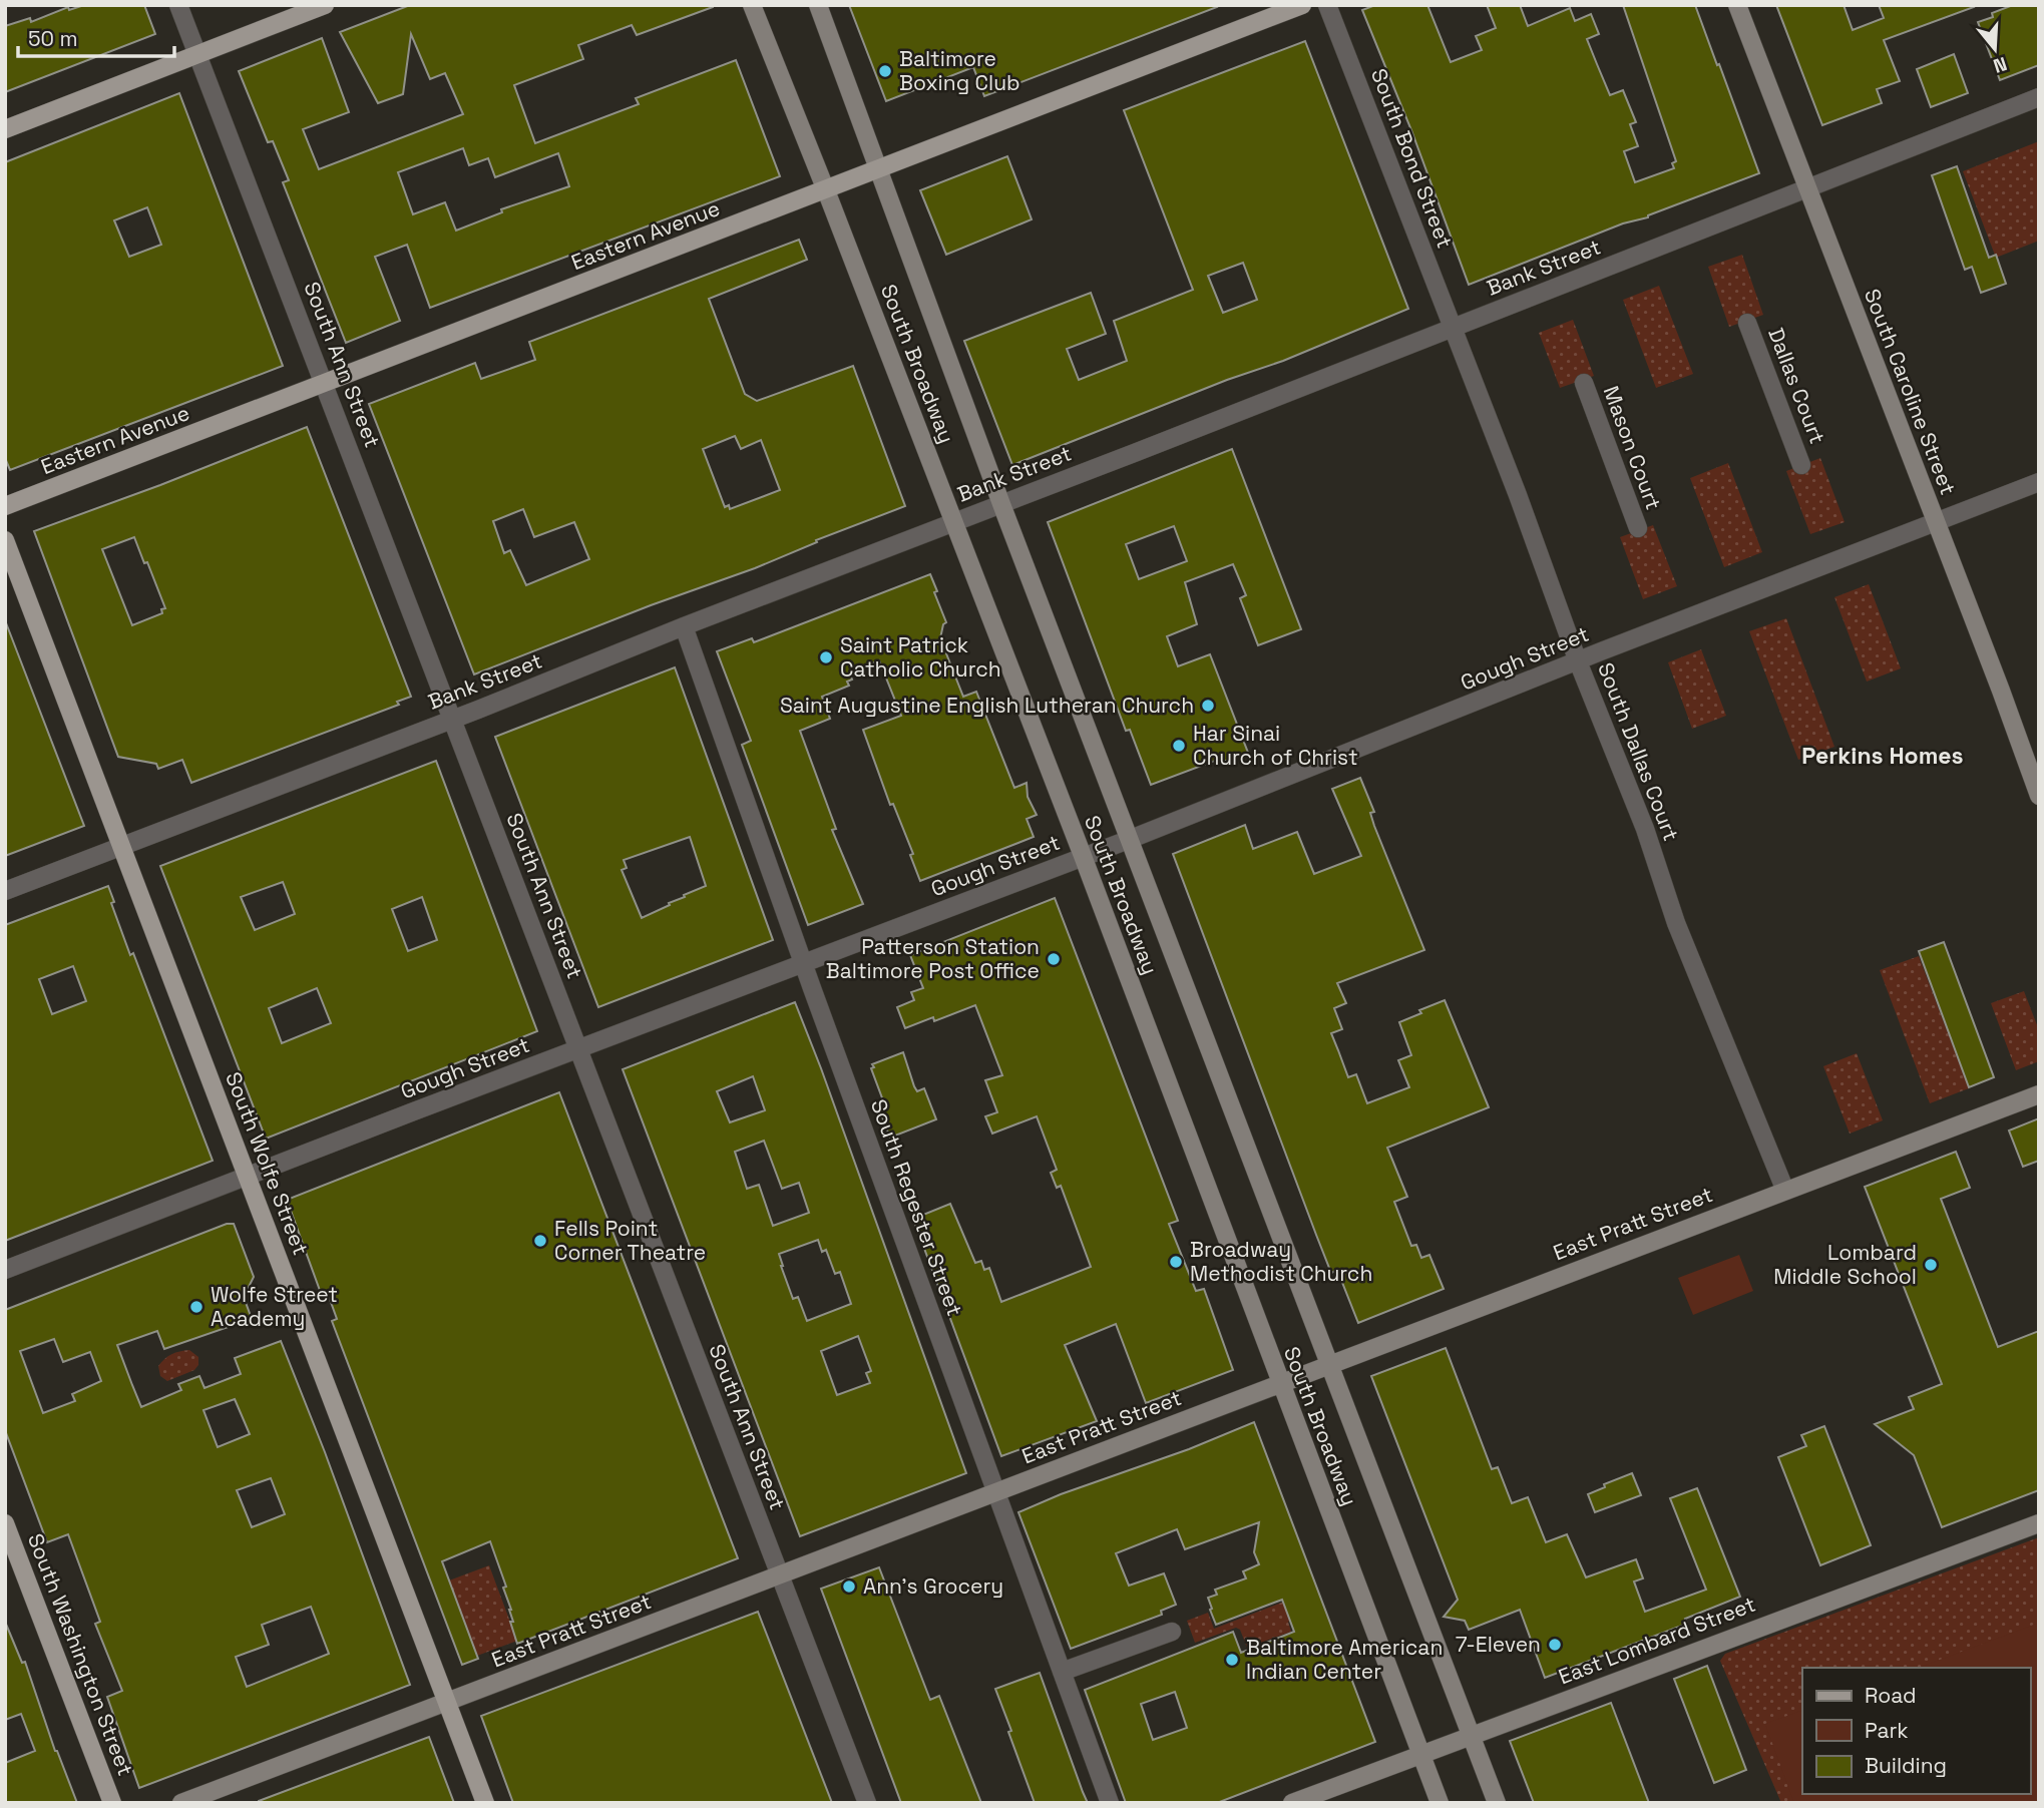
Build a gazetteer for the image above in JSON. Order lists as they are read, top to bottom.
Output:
{
  "streets": {
    "main road": [
      "Eastern Avenue",
      "South Broadway",
      "South Caroline Street",
      "South Wolfe Street",
      "East Pratt Street",
      "East Lombard Street",
      "South Washington Street"
    ],
    "street": [
      "South Bond Street",
      "Bank Street",
      "South Ann Street",
      "Dallas Court",
      "Mason Court",
      "Gough Street",
      "South Dallas Court",
      "South Regester Street"
    ]
  },
  "crossings": [
    ["South Bond Street", "Bank Street"],
    ["South Bond Street", "South Dallas Court"],
    ["Eastern Avenue", "South Broadway"],
    ["Eastern Avenue", "South Ann Street"],
    ["Bank Street", "South Broadway"],
    ["Bank Street", "South Ann Street"],
    ["Bank Street", "South Caroline Street"],
    ["Bank Street", "South Dallas Court"],
    ["Bank Street", "South Wolfe Street"],
    ["Bank Street", "South Regester Street"],
    ["South Broadway", "Gough Street"],
    ["South Broadway", "East Pratt Street"],
    ["South Broadway", "East Lombard Street"],
    ["South Ann Street", "Gough Street"],
    ["South Ann Street", "East Pratt Street"],
    ["South Caroline Street", "Gough Street"],
    ["Gough Street", "South Dallas Court"],
    ["Gough Street", "South Wolfe Street"],
    ["Gough Street", "South Regester Street"],
    ["South Dallas Court", "East Pratt Street"],
    ["South Wolfe Street", "East Pratt Street"],
    ["South Regester Street", "East Pratt Street"]
  ],
  "districts": ["Perkins Homes"],
  "places": [
    "Baltimore Boxing Club",
    "Saint Patrick Catholic Church",
    "Saint Augustine English Lutheran Church",
    "Har Sinai Church of Christ",
    "Patterson Station Baltimore Post Office",
    "Fells Point Corner Theatre",
    "Broadway Methodist Church",
    "Lombard Middle School",
    "Wolfe Street Academy",
    "Ann's Grocery",
    "7-Eleven",
    "Baltimore American Indian Center"
  ],
  "legend": ["Road", "Park", "Building"],
  "scale_bar": "50 m",
  "north": "bottom"
}
